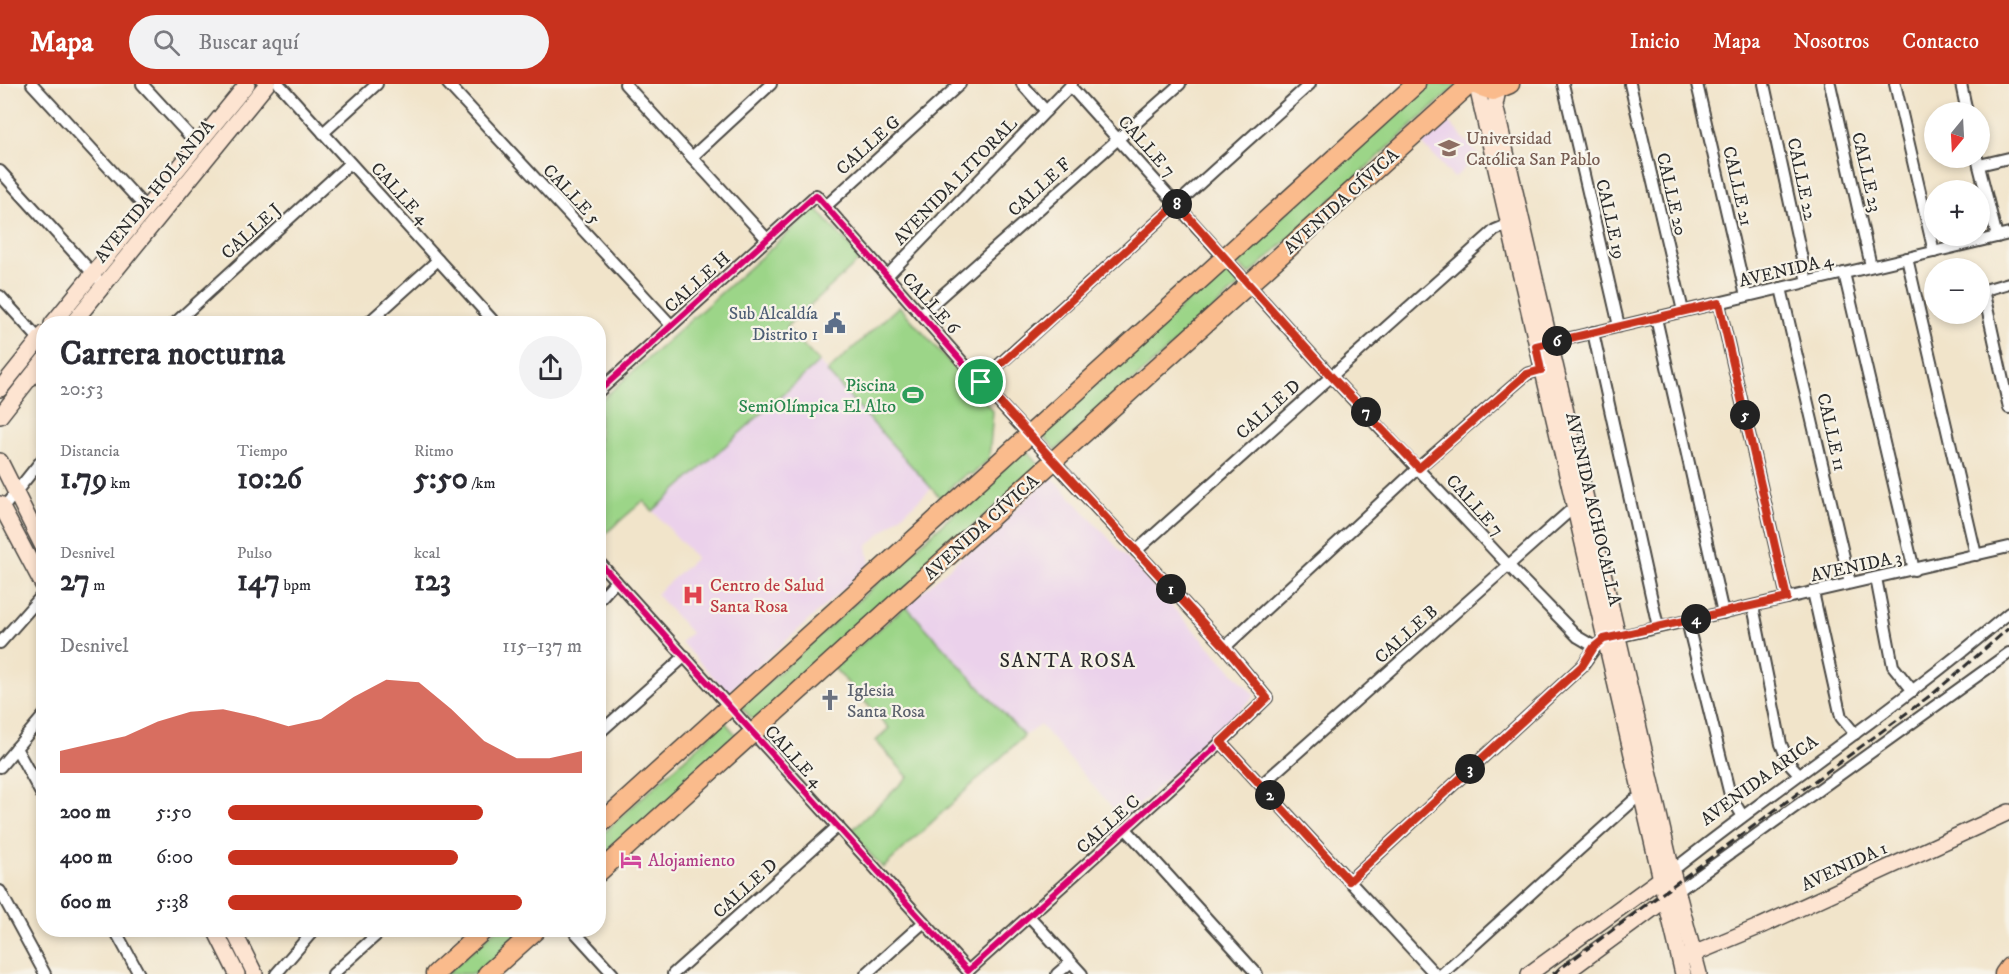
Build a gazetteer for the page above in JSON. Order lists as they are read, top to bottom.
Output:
{
  "streets": {
    "main road": ["AVENIDA CÍVICA"],
    "street": [
      "CALLE G",
      "CALLE 7",
      "CALLE 23",
      "CALLE 22",
      "AVENIDA LITORAL",
      "CALLE 21",
      "CALLE F",
      "AVENIDA HOLANDA",
      "CALLE 4",
      "CALLE 5",
      "CALLE 20",
      "CALLE 19",
      "CALLE J",
      "AVENIDA 4",
      "CALLE H",
      "CALLE 6",
      "CALLE D",
      "CALLE 11",
      "AVENIDA ACHOCALLA",
      "AVENIDA 3",
      "CALLE B",
      "AVENIDA ARICA",
      "CALLE C",
      "AVENIDA 1"
    ]
  },
  "crossings": [
    ["CALLE G", "CALLE 6"],
    ["CALLE 7", "AVENIDA LITORAL"],
    ["CALLE 7", "CALLE F"],
    ["CALLE 7", "AVENIDA CÍVICA"],
    ["CALLE 7", "CALLE D"],
    ["CALLE 7", "AVENIDA ACHOCALLA"],
    ["CALLE 7", "AVENIDA 3"],
    ["CALLE 7", "CALLE B"],
    ["CALLE 23", "AVENIDA 4"],
    ["CALLE 22", "AVENIDA 4"],
    ["AVENIDA LITORAL", "CALLE 6"],
    ["CALLE 21", "AVENIDA 4"],
    ["CALLE F", "CALLE 6"],
    ["CALLE 4", "AVENIDA CÍVICA"],
    ["CALLE 4", "CALLE J"],
    ["CALLE 4", "CALLE D"],
    ["CALLE 4", "CALLE C"],
    ["CALLE 5", "CALLE H"],
    ["CALLE 20", "AVENIDA 4"],
    ["AVENIDA CÍVICA", "CALLE 6"],
    ["AVENIDA CÍVICA", "AVENIDA ACHOCALLA"],
    ["CALLE 19", "AVENIDA 4"],
    ["AVENIDA 4", "CALLE 11"],
    ["AVENIDA 4", "AVENIDA ACHOCALLA"],
    ["CALLE H", "CALLE 6"],
    ["CALLE 6", "CALLE D"],
    ["CALLE 6", "CALLE C"],
    ["CALLE D", "AVENIDA ACHOCALLA"],
    ["CALLE 11", "AVENIDA 3"],
    ["AVENIDA ACHOCALLA", "AVENIDA 3"],
    ["AVENIDA ACHOCALLA", "CALLE B"],
    ["AVENIDA ACHOCALLA", "AVENIDA ARICA"],
    ["AVENIDA ACHOCALLA", "AVENIDA 1"]
  ],
  "districts": ["SANTA ROSA"],
  "places": {
    "school or university": ["Universidad Católica San Pablo"],
    "public building": ["Sub Alcaldía Distrito 1"],
    "sports": ["Piscina SemiOlímpica El Alto"],
    "hospital": ["Centro de Salud Santa Rosa"],
    "church": ["Iglesia Santa Rosa"],
    "hotel": ["Alojamiento"]
  },
  "north": "bottom",
  "page": {
    "header": "Mapa",
    "search": "Buscar aquí",
    "nav": [
      "Inicio",
      "Mapa",
      "Nosotros",
      "Contacto"
    ],
    "map_buttons": ["+", "−"],
    "pins": [
      "8",
      "6",
      "7",
      "5",
      "1",
      "4",
      "3",
      "2"
    ],
    "heading": ["Carrera nocturna", "20:53"],
    "stats": [
      ["Distancia", "1.79 km"],
      ["Tiempo", "10:26"],
      ["Ritmo", "5:50 /km"],
      ["Desnivel", "27 m"],
      ["Pulso", "147 bpm"],
      ["kcal", "123"]
    ],
    "chart": ["Desnivel", "115–137 m"],
    "list": [
      {
        "name": "200 m",
        "note": "5:50"
      },
      {
        "name": "400 m",
        "note": "6:00"
      },
      {
        "name": "600 m",
        "note": "5:38"
      }
    ]
  }
}
